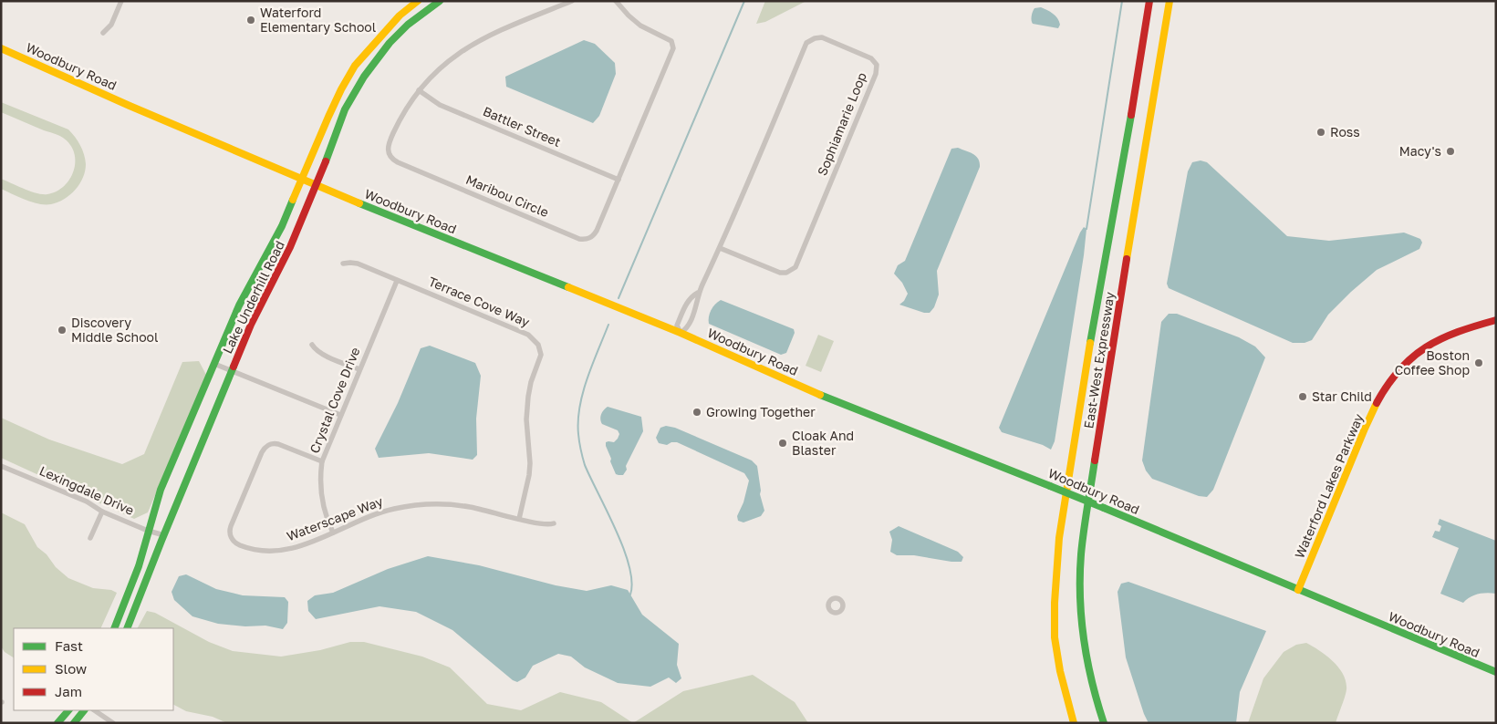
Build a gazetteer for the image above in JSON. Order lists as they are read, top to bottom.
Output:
{
  "streets": {
    "main road": [
      "Woodbury Road",
      "Lake Underhill Road",
      "East-West Expressway",
      "Waterford Lakes Parkway"
    ],
    "street": [
      "Sophiamarie Loop",
      "Battler Street",
      "Maribou Circle",
      "Terrace Cove Way",
      "Crystal Cove Drive",
      "Lexingdale Drive",
      "Waterscape Way"
    ]
  },
  "crossings": [
    ["Woodbury Road", "Sophiamarie Loop"],
    ["Woodbury Road", "Lake Underhill Road"],
    ["Woodbury Road", "Waterford Lakes Parkway"],
    ["Battler Street", "Maribou Circle"],
    ["Lake Underhill Road", "Lexingdale Drive"],
    ["Terrace Cove Way", "Crystal Cove Drive"],
    ["Terrace Cove Way", "Waterscape Way"],
    ["Crystal Cove Drive", "Waterscape Way"]
  ],
  "places": [
    "Waterford Elementary School",
    "Ross",
    "Macy's",
    "Discovery Middle School",
    "Boston Coffee Shop",
    "Star Child",
    "Growing Together",
    "Cloak And Blaster"
  ],
  "legend": ["Fast", "Slow", "Jam"]
}
